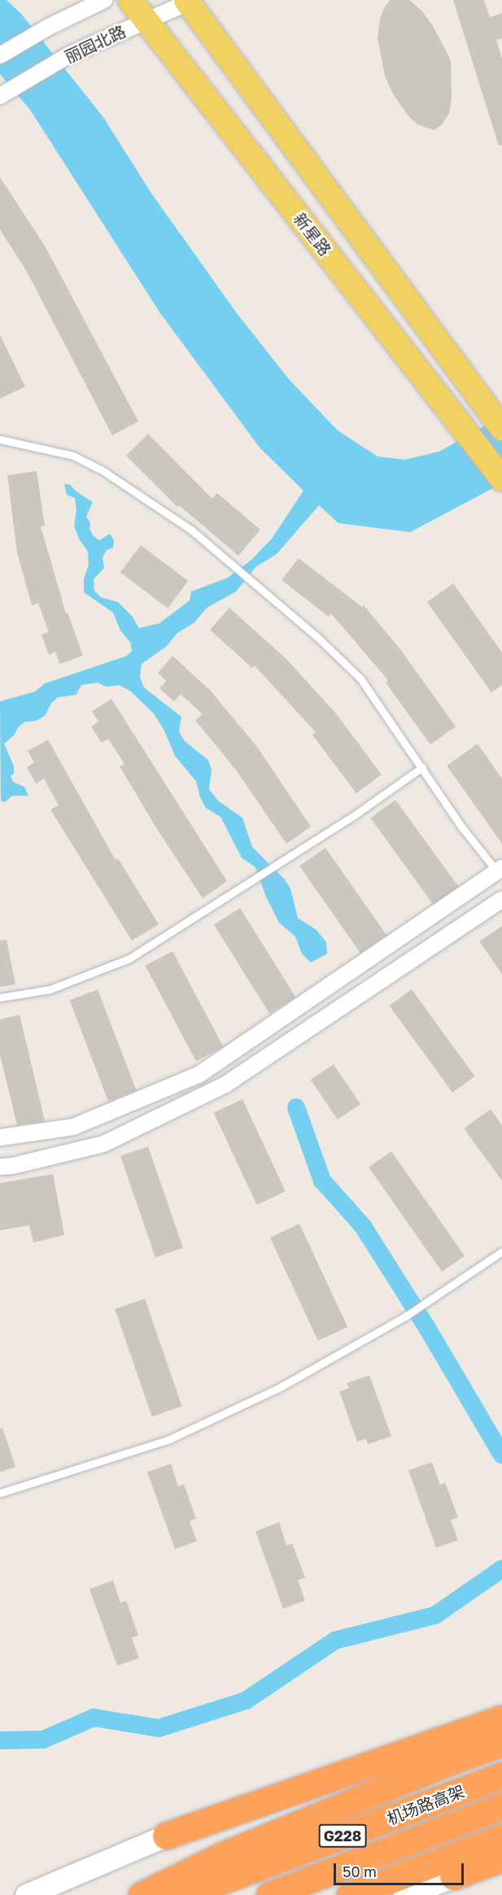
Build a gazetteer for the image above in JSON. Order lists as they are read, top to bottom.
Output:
{
  "streets": {
    "highway": ["机场路高架", "G228"],
    "main road": ["新星路"],
    "street": ["丽园北路"]
  },
  "crossings": [
    ["丽园北路", "新星路"]
  ],
  "scale_bar": "50 m"
}
